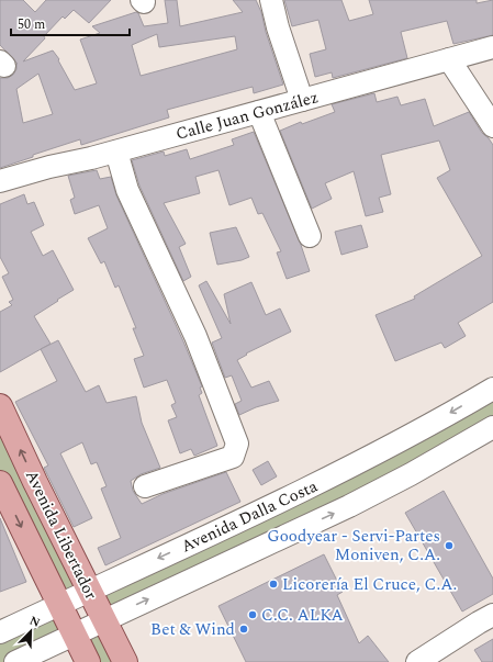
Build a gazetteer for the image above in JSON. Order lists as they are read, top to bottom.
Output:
{
  "streets": {
    "main road": ["Avenida Libertador"],
    "street": ["Calle Juan González", "Avenida Dalla Costa"]
  },
  "crossings": [
    ["Avenida Dalla Costa", "Avenida Libertador"]
  ],
  "places": [
    "Goodyear - Servi-Partes Moniven, C.A.",
    "Licorería El Cruce, C.A.",
    "C.C. ALKA",
    "Bet & Wind"
  ],
  "scale_bar": "50 m",
  "north": "top right"
}
